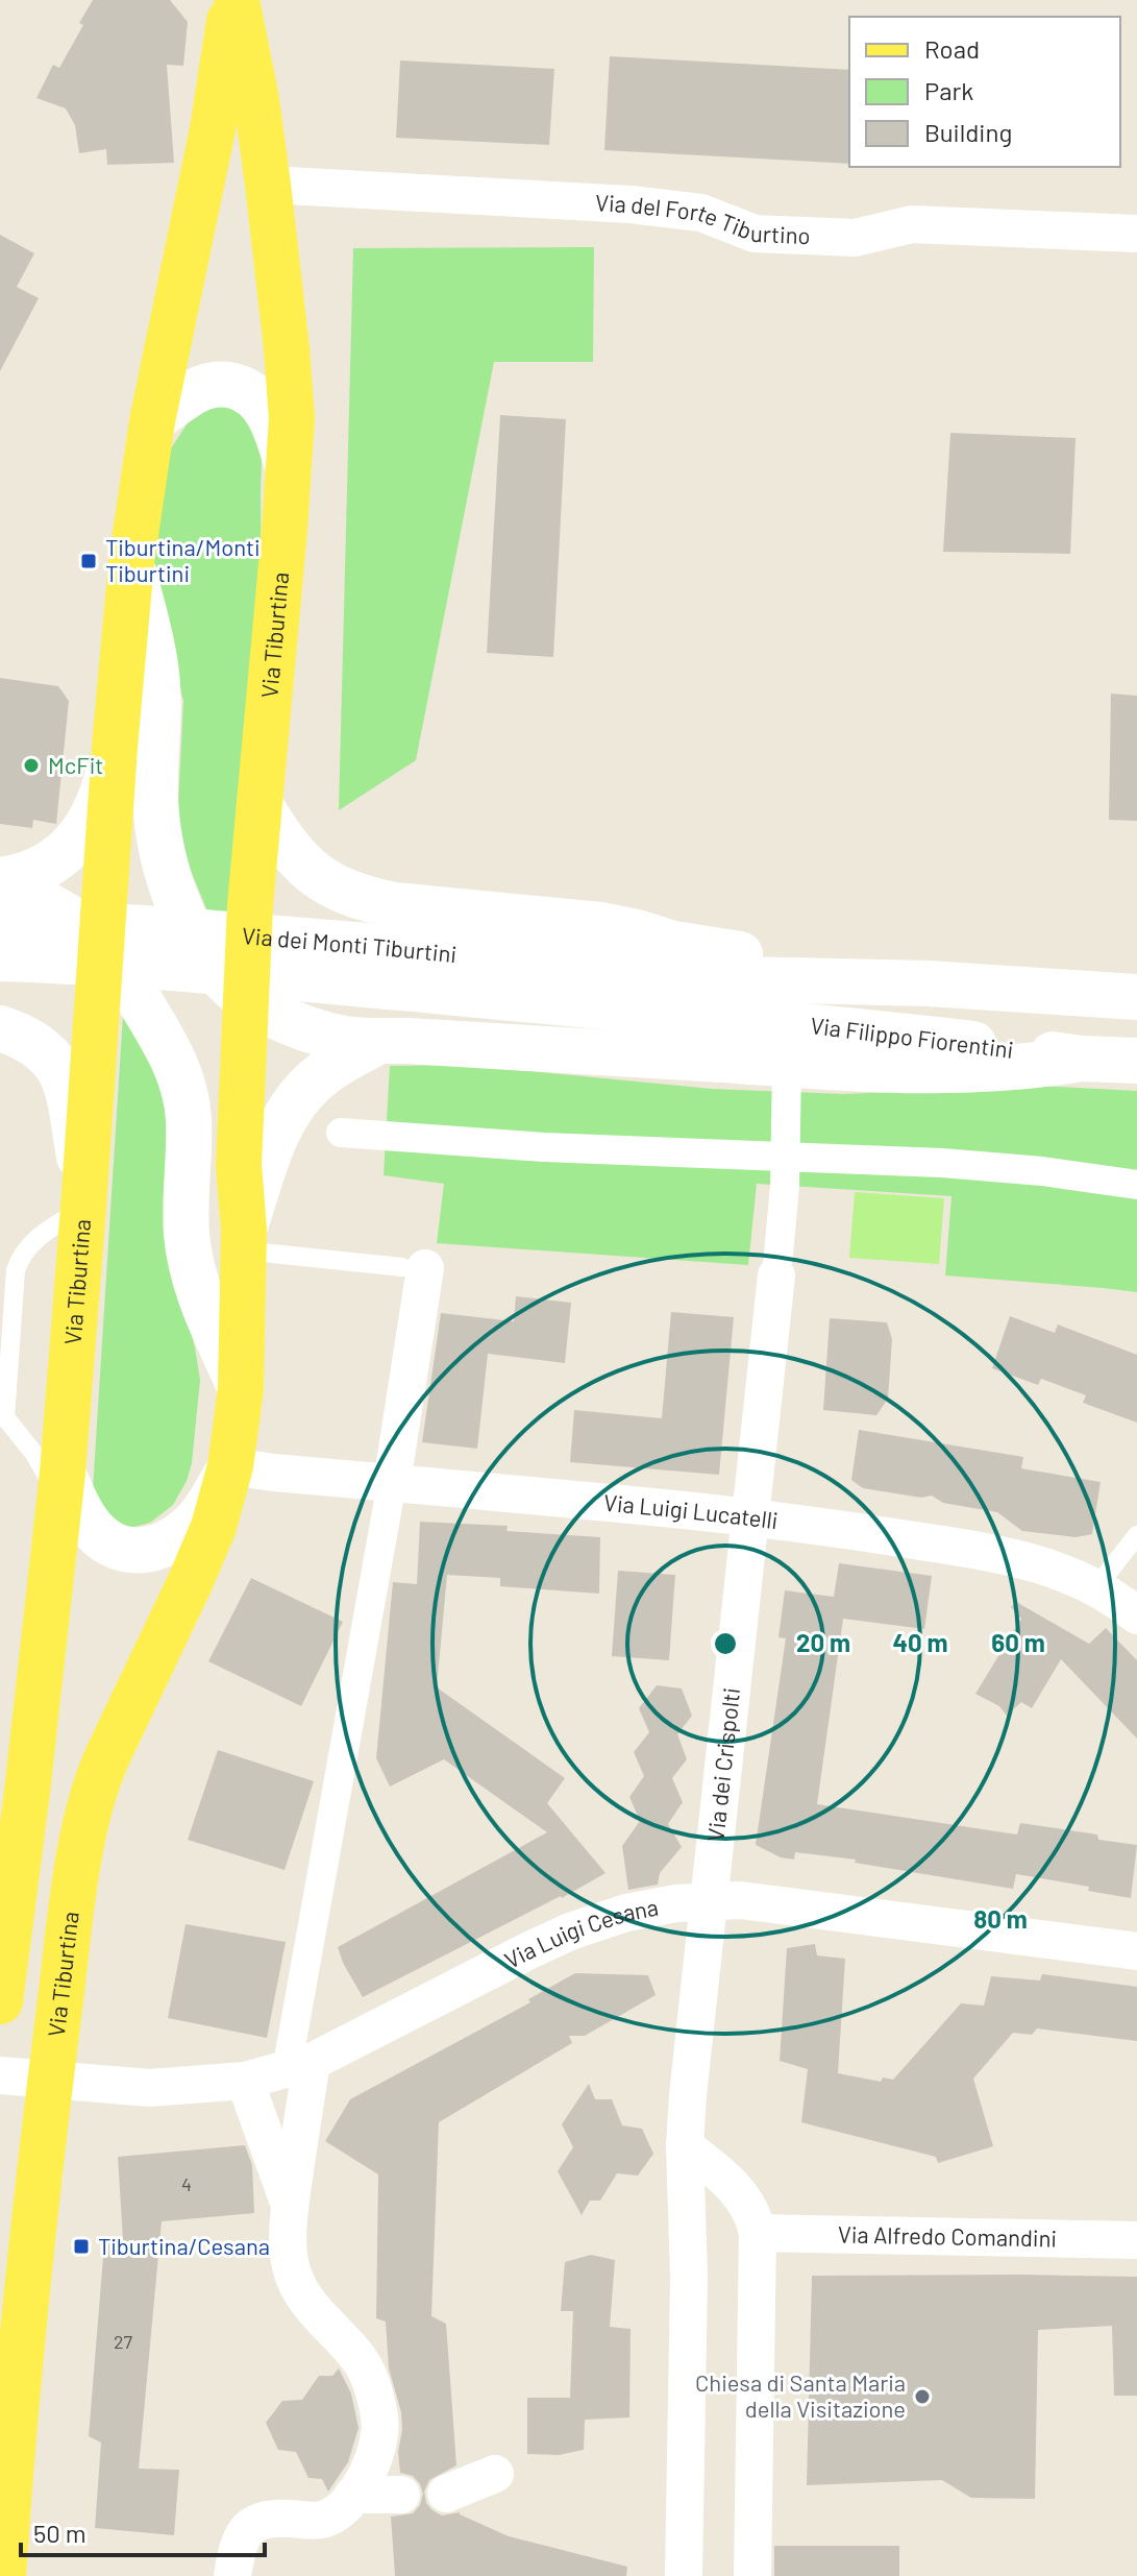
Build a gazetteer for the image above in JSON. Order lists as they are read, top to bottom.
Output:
{
  "streets": {
    "main road": ["Via Tiburtina", "Via dei Monti Tiburtini", "Via Filippo Fiorentini"],
    "street": [
      "Via del Forte Tiburtino",
      "Via Luigi Lucatelli",
      "Via dei Crispolti",
      "Via Luigi Cesana",
      "Via Alfredo Comandini"
    ]
  },
  "crossings": [
    ["Via del Forte Tiburtino", "Via Tiburtina"],
    ["Via Tiburtina", "Via Filippo Fiorentini"],
    ["Via Tiburtina", "Via Luigi Lucatelli"],
    ["Via Tiburtina", "Via dei Crispolti"],
    ["Via Tiburtina", "Via Luigi Cesana"],
    ["Via dei Monti Tiburtini", "Via Filippo Fiorentini"],
    ["Via Luigi Lucatelli", "Via dei Crispolti"],
    ["Via dei Crispolti", "Via Luigi Cesana"]
  ],
  "places": {
    "transit": ["Tiburtina/Monti Tiburtini", "Tiburtina/Cesana"],
    "other": ["McFit", "Chiesa di Santa Maria della Visitazione"]
  },
  "house_numbers": ["4", "27"],
  "legend": ["Road", "Park", "Building"],
  "scale_bar": "50 m",
  "rings": [
    "20 m",
    "40 m",
    "60 m",
    "80 m"
  ]
}
